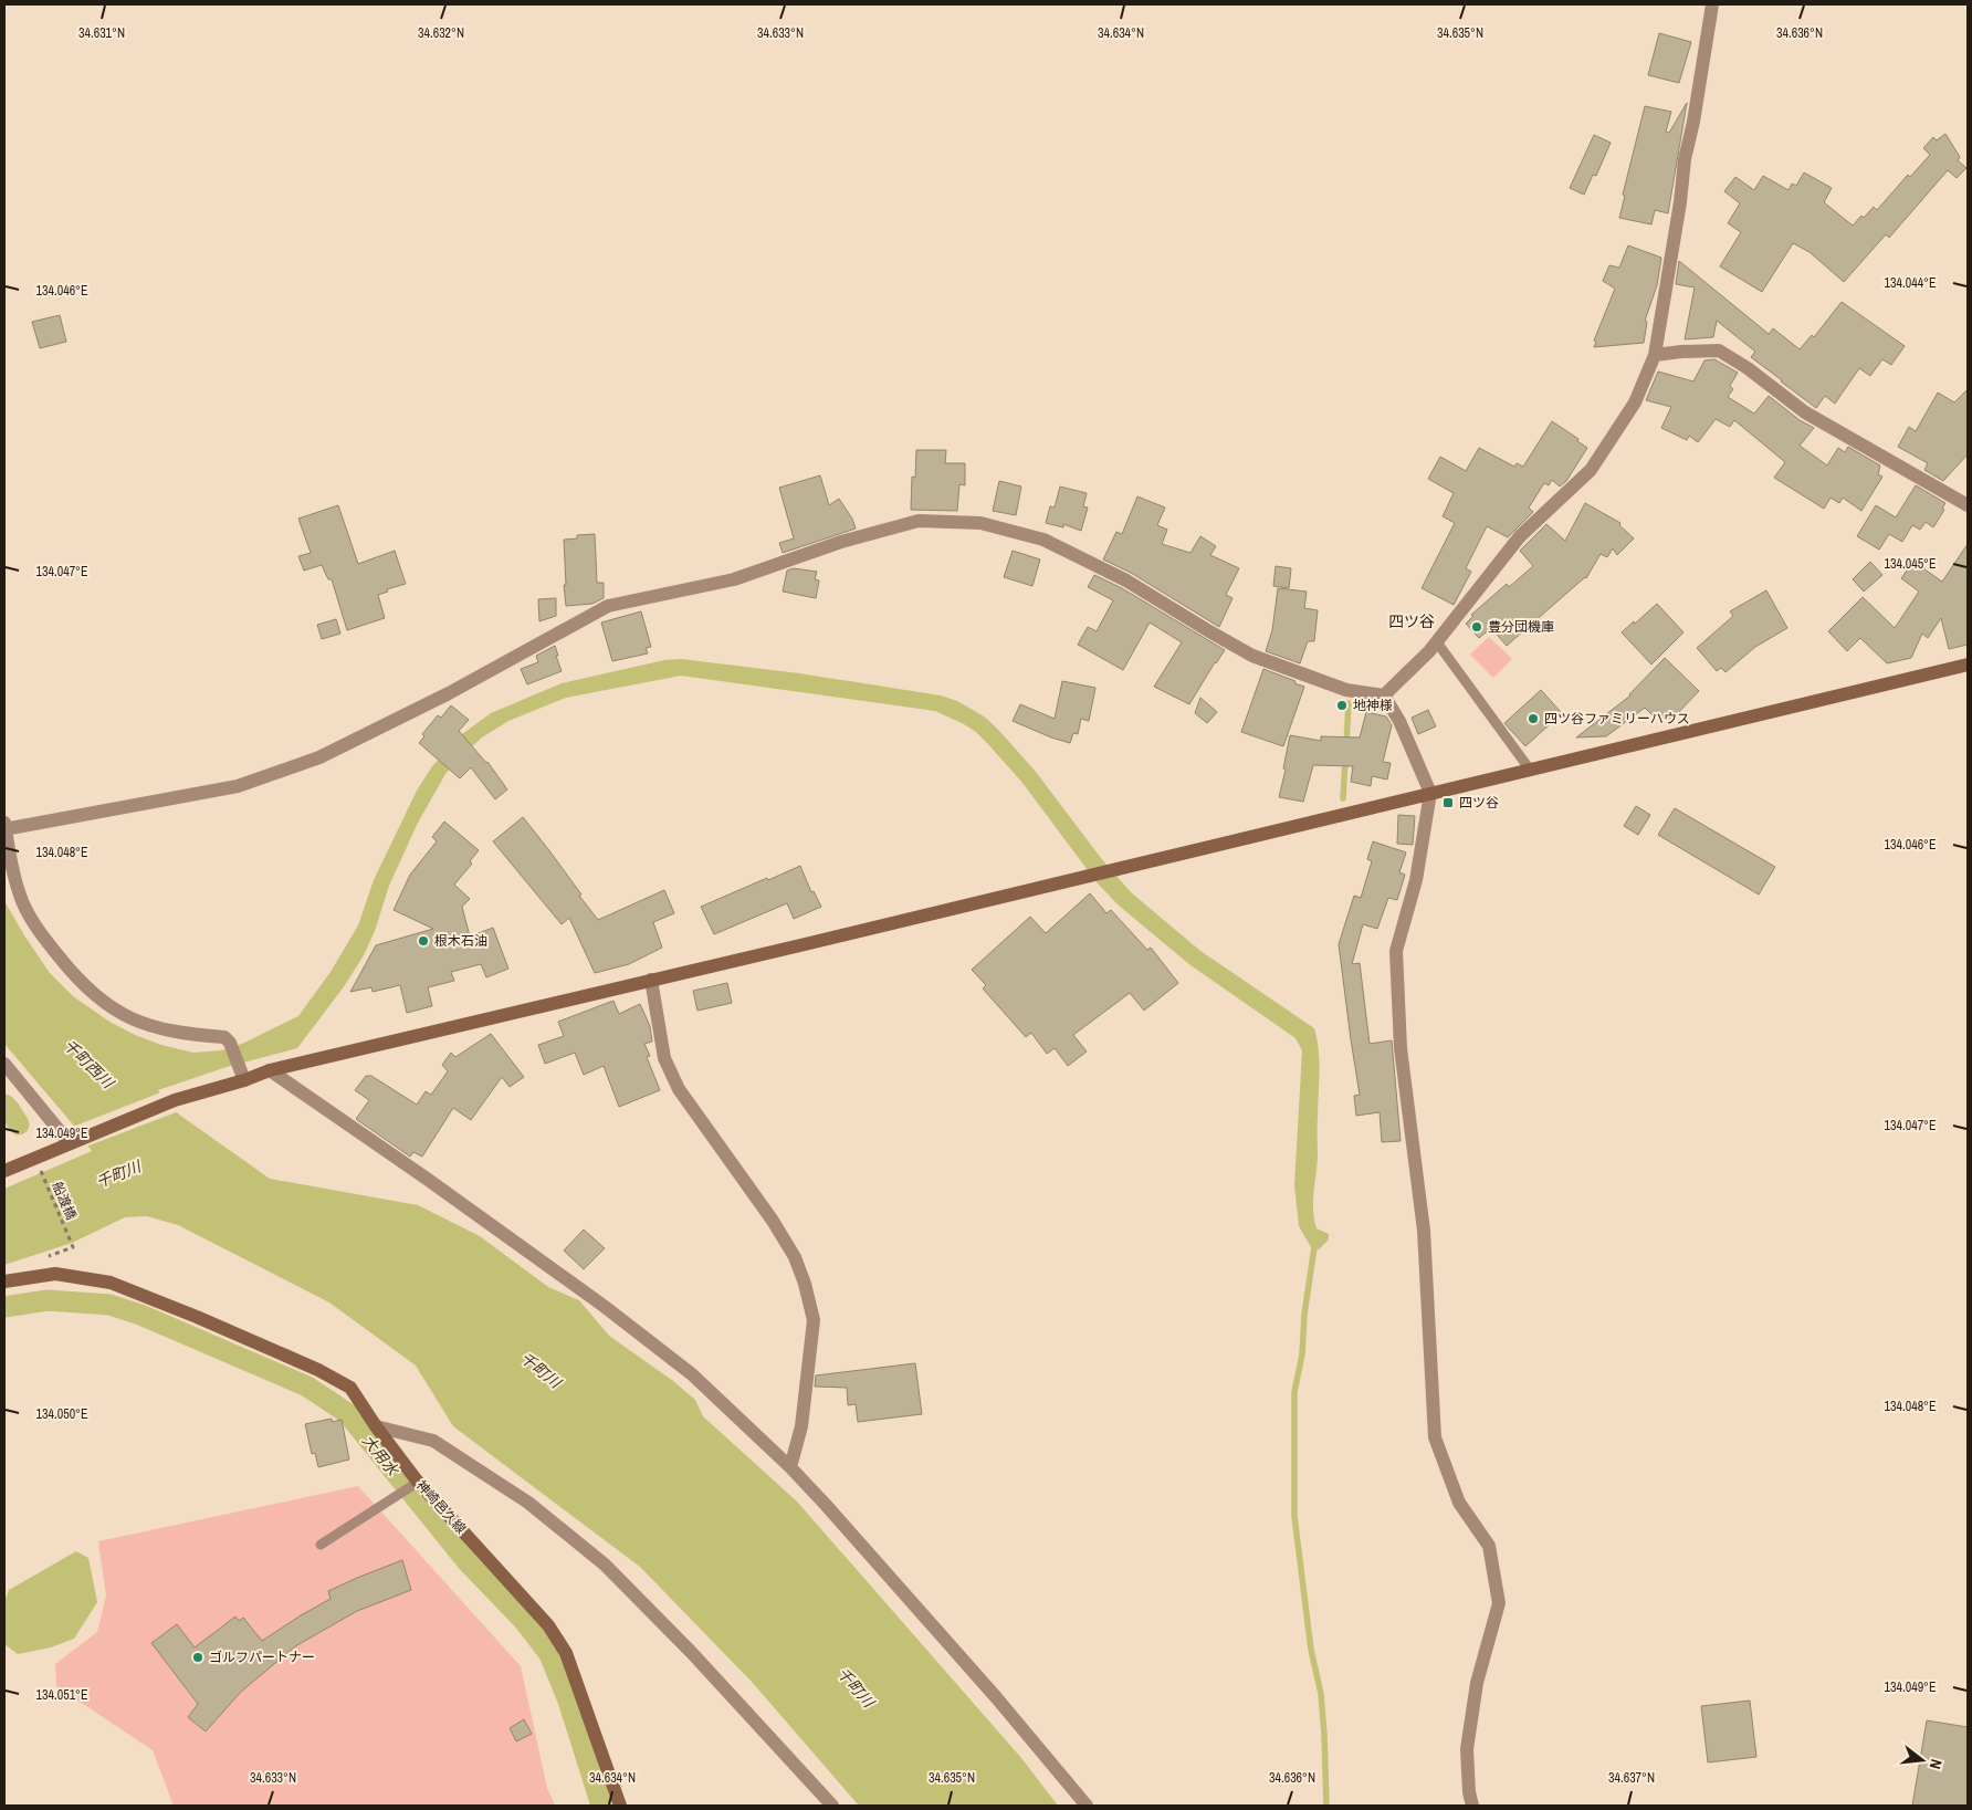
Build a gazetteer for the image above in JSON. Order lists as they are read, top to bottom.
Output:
{
  "streets": {
    "street": ["神崎邑久線"],
    "path": ["船渡橋"]
  },
  "districts": ["四ツ谷"],
  "water": ["千町西川", "千町川", "大用水"],
  "places": {
    "other": [
      "豊分団機庫",
      "地神様",
      "四ツ谷ファミリーハウス",
      "根木石油",
      "ゴルフパートナー"
    ],
    "transit": ["四ツ谷"]
  },
  "north": "right",
  "coordinates": [
    "34.631°N",
    "34.632°N",
    "34.633°N",
    "34.634°N",
    "34.635°N",
    "34.636°N",
    "134.044°E",
    "134.046°E",
    "134.045°E",
    "134.047°E",
    "134.048°E",
    "134.049°E",
    "134.050°E",
    "134.051°E",
    "34.637°N"
  ]
}
